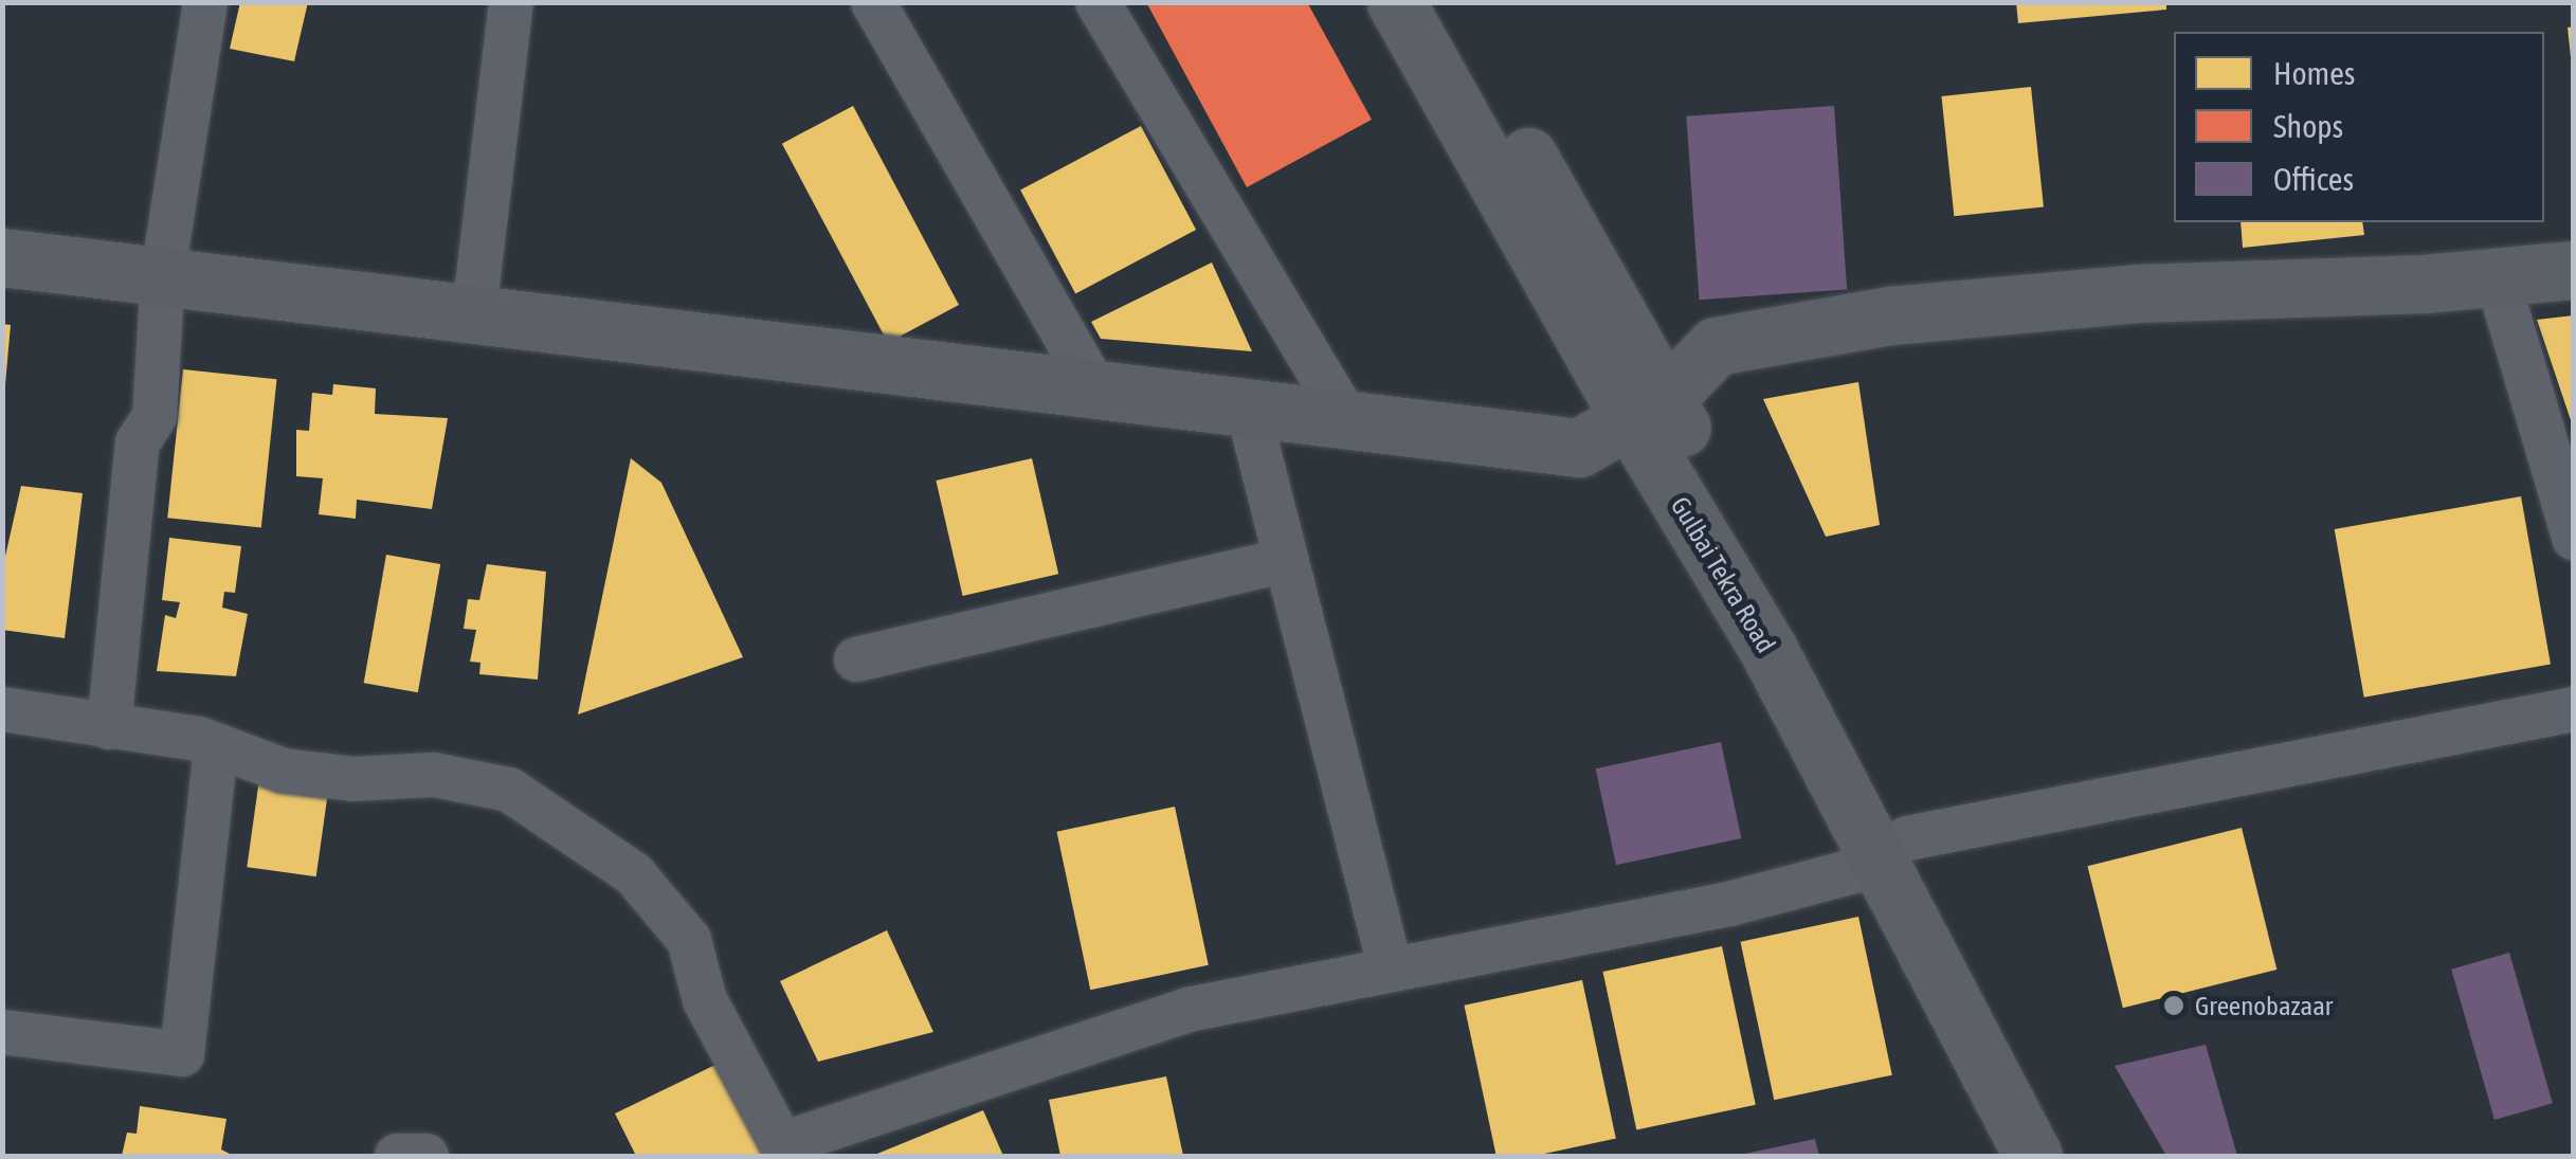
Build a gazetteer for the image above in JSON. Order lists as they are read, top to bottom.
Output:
{
  "streets": {
    "street": ["Gulbai Tekra Road"]
  },
  "places": ["Greenobazaar"],
  "legend": ["Homes", "Shops", "Offices"]
}
